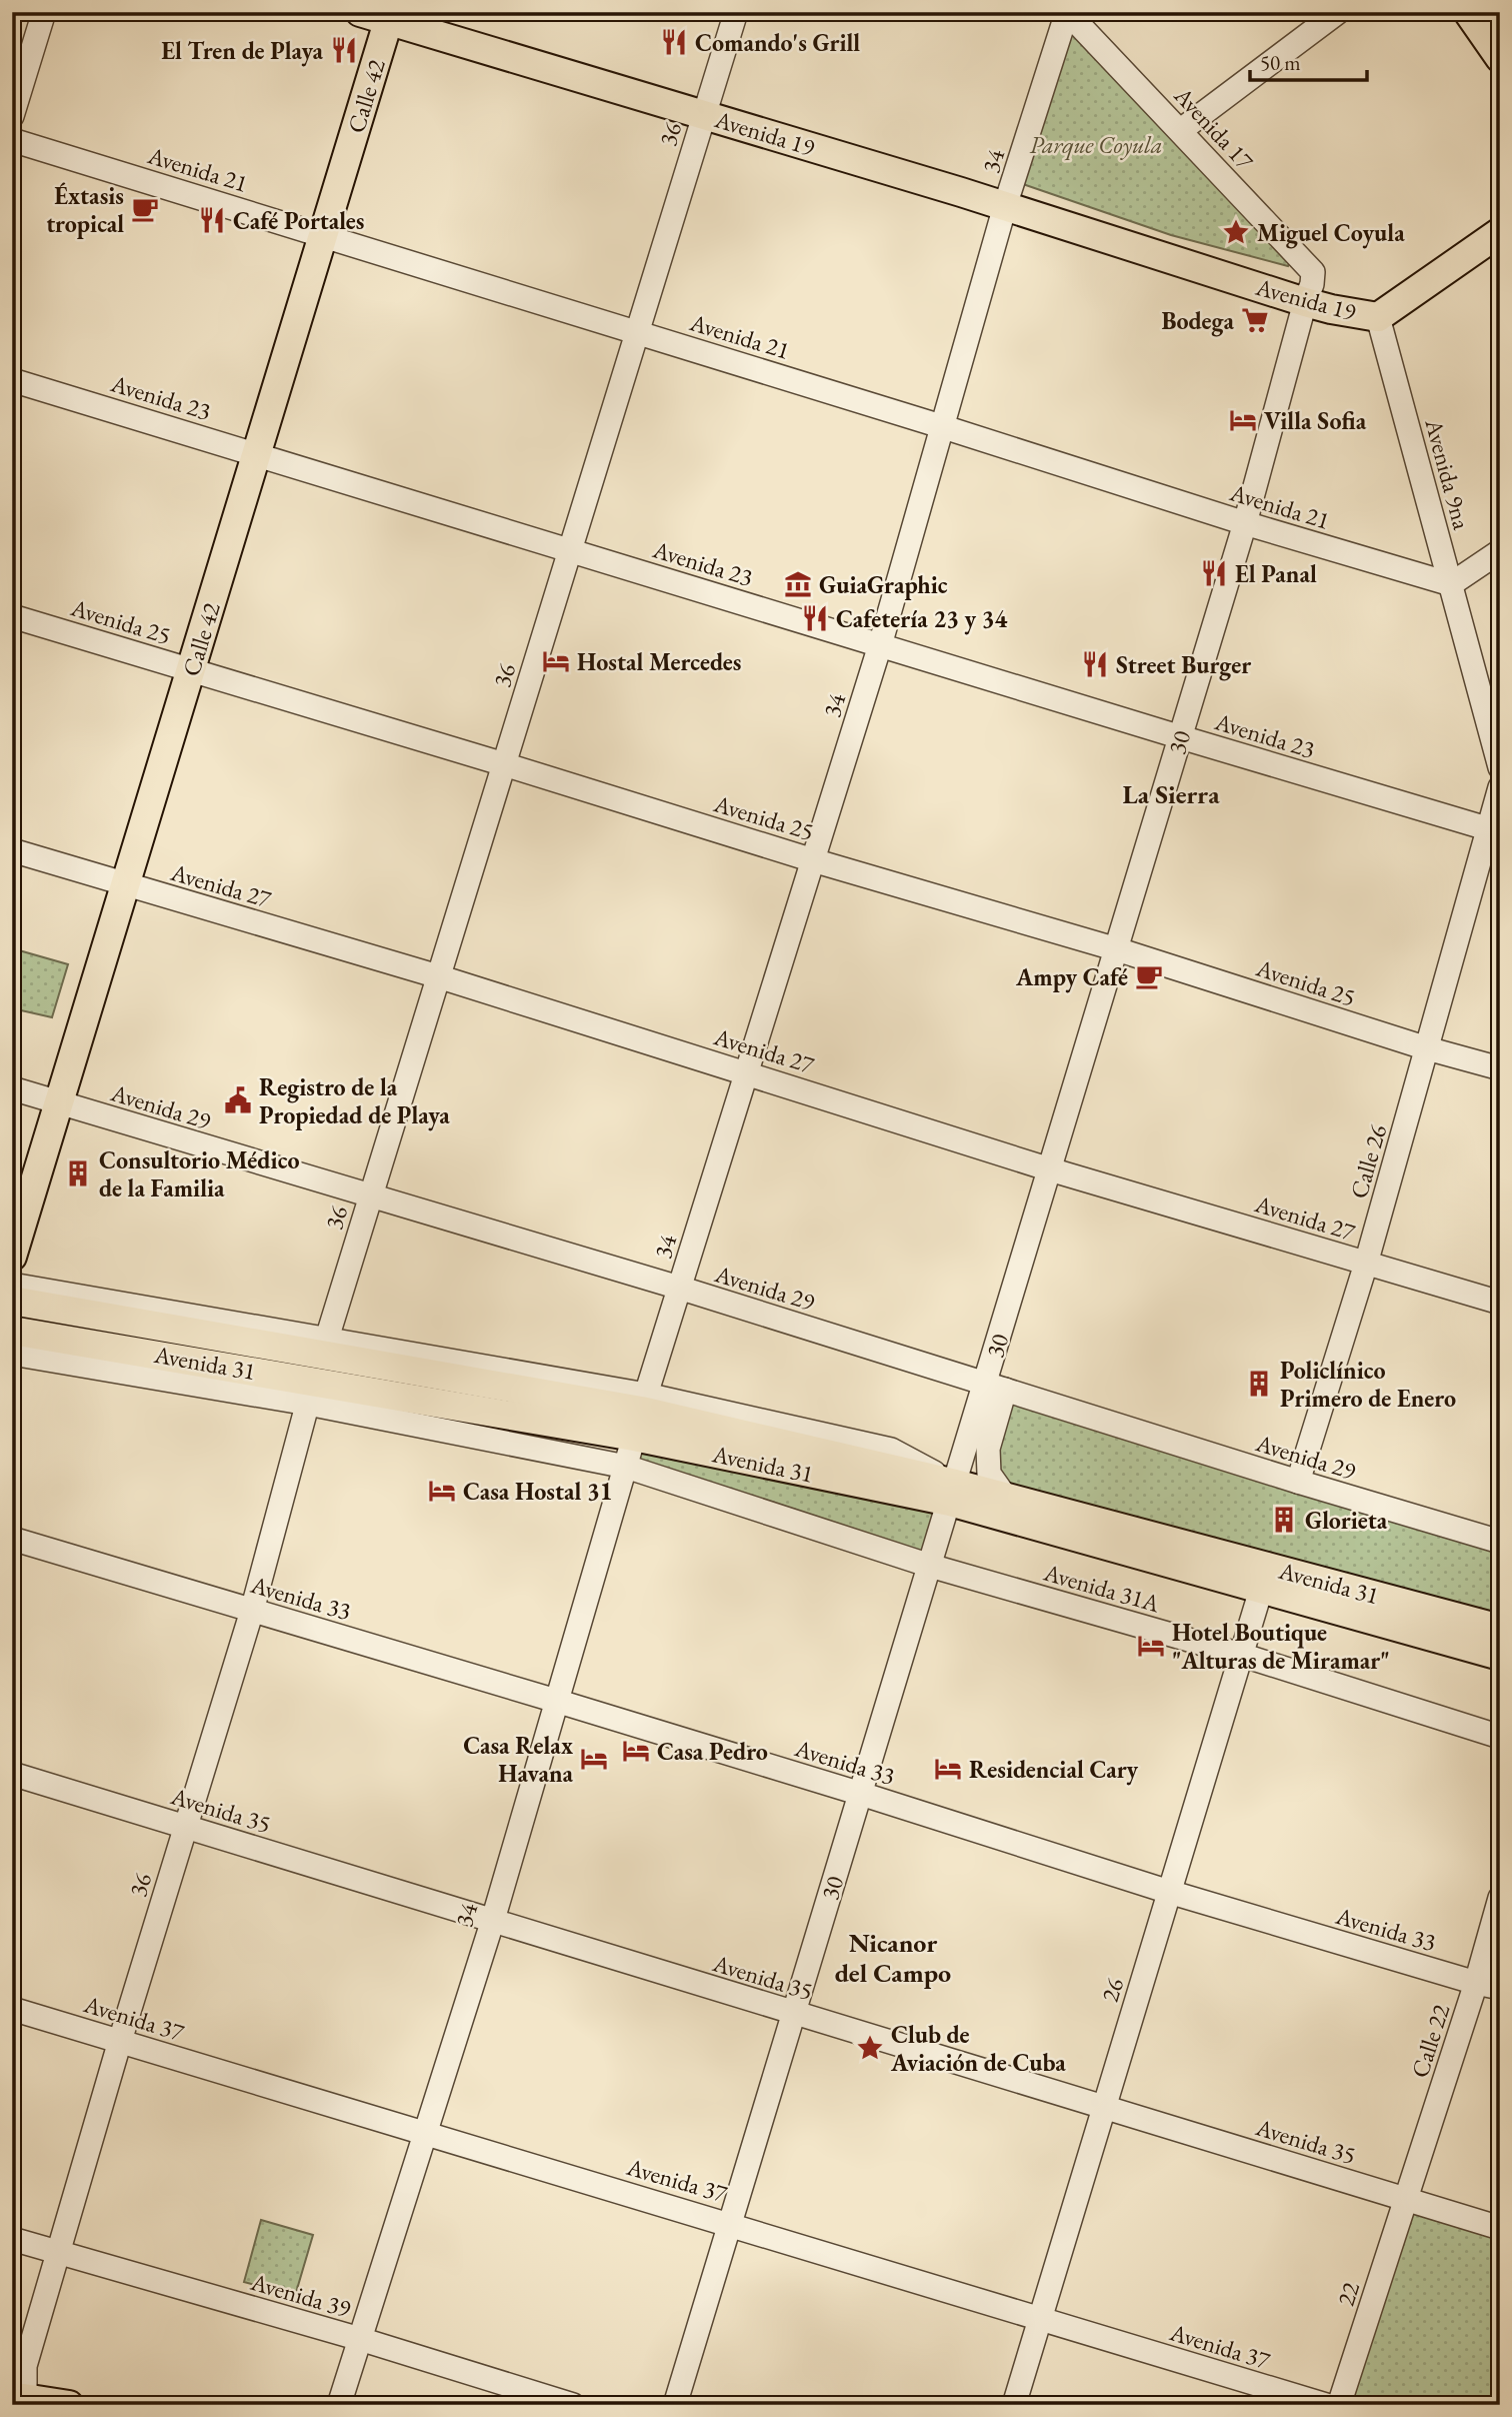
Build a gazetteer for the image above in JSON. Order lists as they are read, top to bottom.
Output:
{
  "streets": {
    "main road": ["Calle 42", "Avenida 19", "Avenida 31"],
    "street": [
      "Avenida 17",
      "36",
      "34",
      "Avenida 21",
      "Avenida 23",
      "Avenida 9na",
      "Avenida 25",
      "30",
      "Avenida 27",
      "Avenida 29",
      "Calle 26",
      "Avenida 31A",
      "Avenida 33",
      "Avenida 35",
      "26",
      "Avenida 37",
      "Calle 22",
      "22",
      "Avenida 39"
    ]
  },
  "crossings": [
    ["Calle 42", "Avenida 19"],
    ["Calle 42", "Avenida 21"],
    ["Calle 42", "Avenida 23"],
    ["Calle 42", "Avenida 25"],
    ["Calle 42", "Avenida 27"],
    ["Calle 42", "Avenida 29"],
    ["Avenida 17", "Avenida 19"],
    ["Avenida 17", "34"],
    ["Avenida 17", "30"],
    ["Avenida 19", "36"],
    ["Avenida 19", "34"],
    ["Avenida 19", "Avenida 9na"],
    ["Avenida 19", "30"],
    ["36", "Avenida 21"],
    ["36", "Avenida 23"],
    ["36", "Avenida 25"],
    ["36", "Avenida 27"],
    ["36", "Avenida 29"],
    ["36", "Avenida 31"],
    ["36", "Avenida 33"],
    ["36", "Avenida 35"],
    ["36", "Avenida 37"],
    ["36", "Avenida 39"],
    ["34", "Avenida 21"],
    ["34", "Avenida 23"],
    ["34", "Avenida 25"],
    ["34", "Avenida 27"],
    ["34", "Avenida 29"],
    ["34", "Avenida 31"],
    ["34", "Avenida 33"],
    ["34", "Avenida 35"],
    ["34", "Avenida 37"],
    ["34", "Avenida 39"],
    ["Avenida 21", "Avenida 9na"],
    ["Avenida 21", "30"],
    ["Avenida 23", "30"],
    ["Avenida 23", "Calle 26"],
    ["Avenida 25", "30"],
    ["Avenida 25", "Calle 26"],
    ["30", "Avenida 27"],
    ["30", "Avenida 29"],
    ["30", "Avenida 31"],
    ["30", "Avenida 31A"],
    ["30", "Avenida 33"],
    ["30", "Avenida 35"],
    ["30", "Avenida 37"],
    ["Avenida 27", "Calle 26"],
    ["Avenida 29", "Calle 26"],
    ["Avenida 31", "Avenida 31A"],
    ["Avenida 31", "26"],
    ["Avenida 31A", "26"],
    ["Avenida 33", "26"],
    ["Avenida 33", "Calle 22"],
    ["Avenida 35", "26"],
    ["Avenida 35", "Calle 22"],
    ["Avenida 35", "22"],
    ["26", "Avenida 37"],
    ["Calle 22", "22"]
  ],
  "districts": ["La Sierra", "Nicanor del Campo"],
  "parks": ["Parque Coyula"],
  "places": {
    "restaurant": [
      "Comando's Grill",
      "El Tren de Playa",
      "Café Portales",
      "El Panal",
      "Cafetería 23 y 34",
      "Street Burger"
    ],
    "cafe": ["Éxtasis tropical", "Ampy Café"],
    "place": ["Miguel Coyula", "Club de Aviación de Cuba"],
    "supermarket": ["Bodega"],
    "hotel": [
      "Villa Sofia",
      "Hostal Mercedes",
      "Casa Hostal 31",
      "Hotel Boutique \"Alturas de Miramar\"",
      "Casa Pedro",
      "Casa Relax Havana",
      "Residencial Cary"
    ],
    "museum": ["GuiaGraphic"],
    "public building": ["Registro de la Propiedad de Playa"],
    "building": ["Consultorio Médico de la Familia", "Policlínico Primero de Enero", "Glorieta"]
  },
  "scale_bar": "50 m"
}
